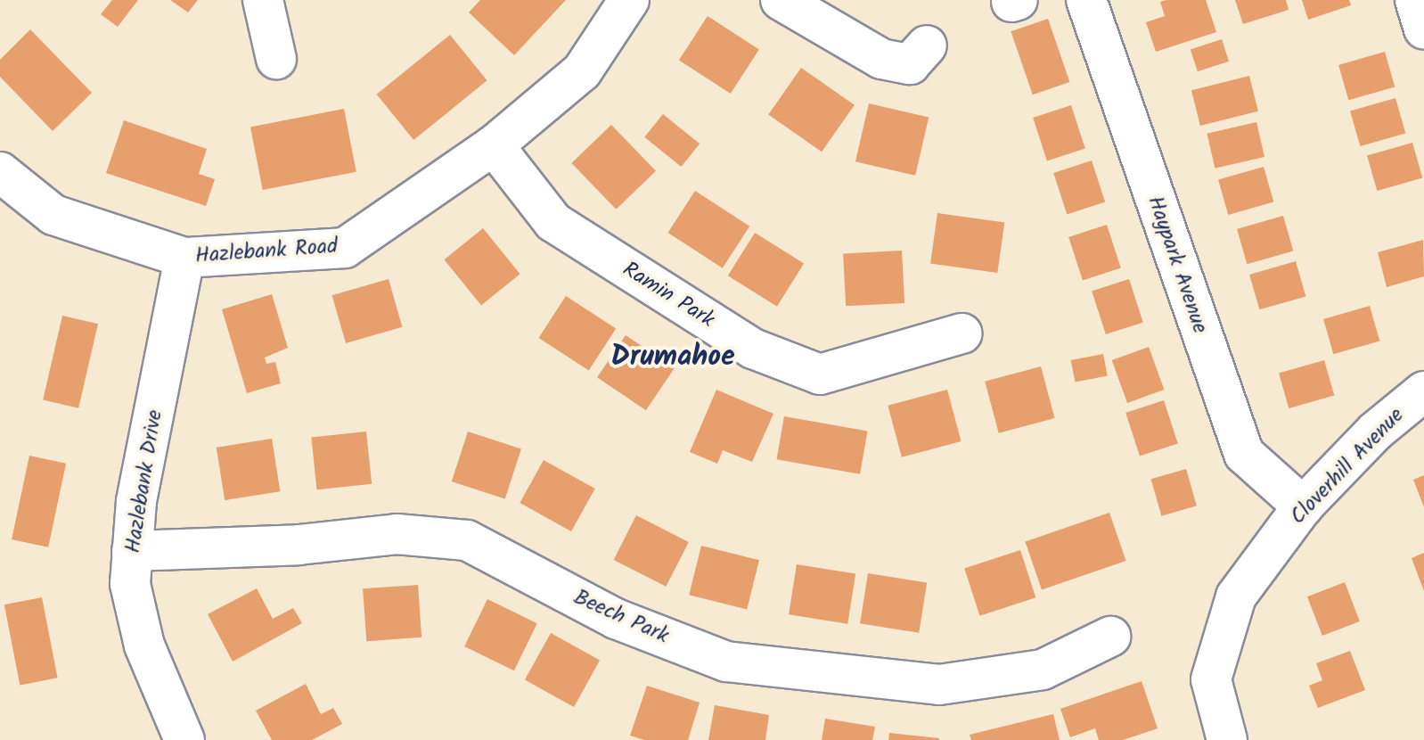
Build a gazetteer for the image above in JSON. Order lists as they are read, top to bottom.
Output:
{
  "streets": {
    "street": [
      "Hazlebank Road",
      "Haypark Avenue",
      "Ramin Park",
      "Cloverhill Avenue",
      "Hazlebank Drive",
      "Beech Park"
    ]
  },
  "crossings": [
    ["Hazlebank Road", "Ramin Park"],
    ["Hazlebank Road", "Hazlebank Drive"],
    ["Haypark Avenue", "Cloverhill Avenue"],
    ["Hazlebank Drive", "Beech Park"]
  ],
  "districts": ["Drumahoe"]
}
